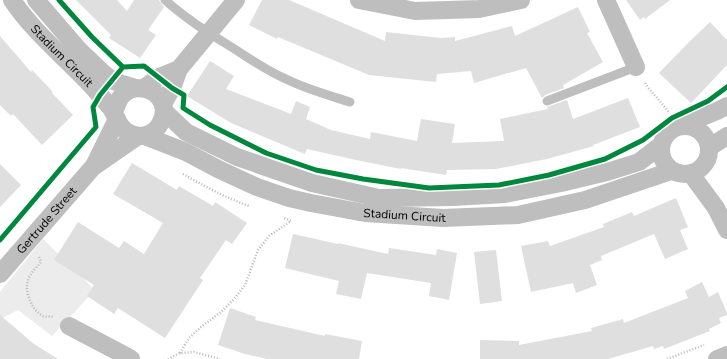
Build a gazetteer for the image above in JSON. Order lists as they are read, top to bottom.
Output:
{
  "streets": {
    "street": ["Stadium Circuit", "Gertrude Street"]
  },
  "crossings": [
    ["Stadium Circuit", "Gertrude Street"]
  ]
}
